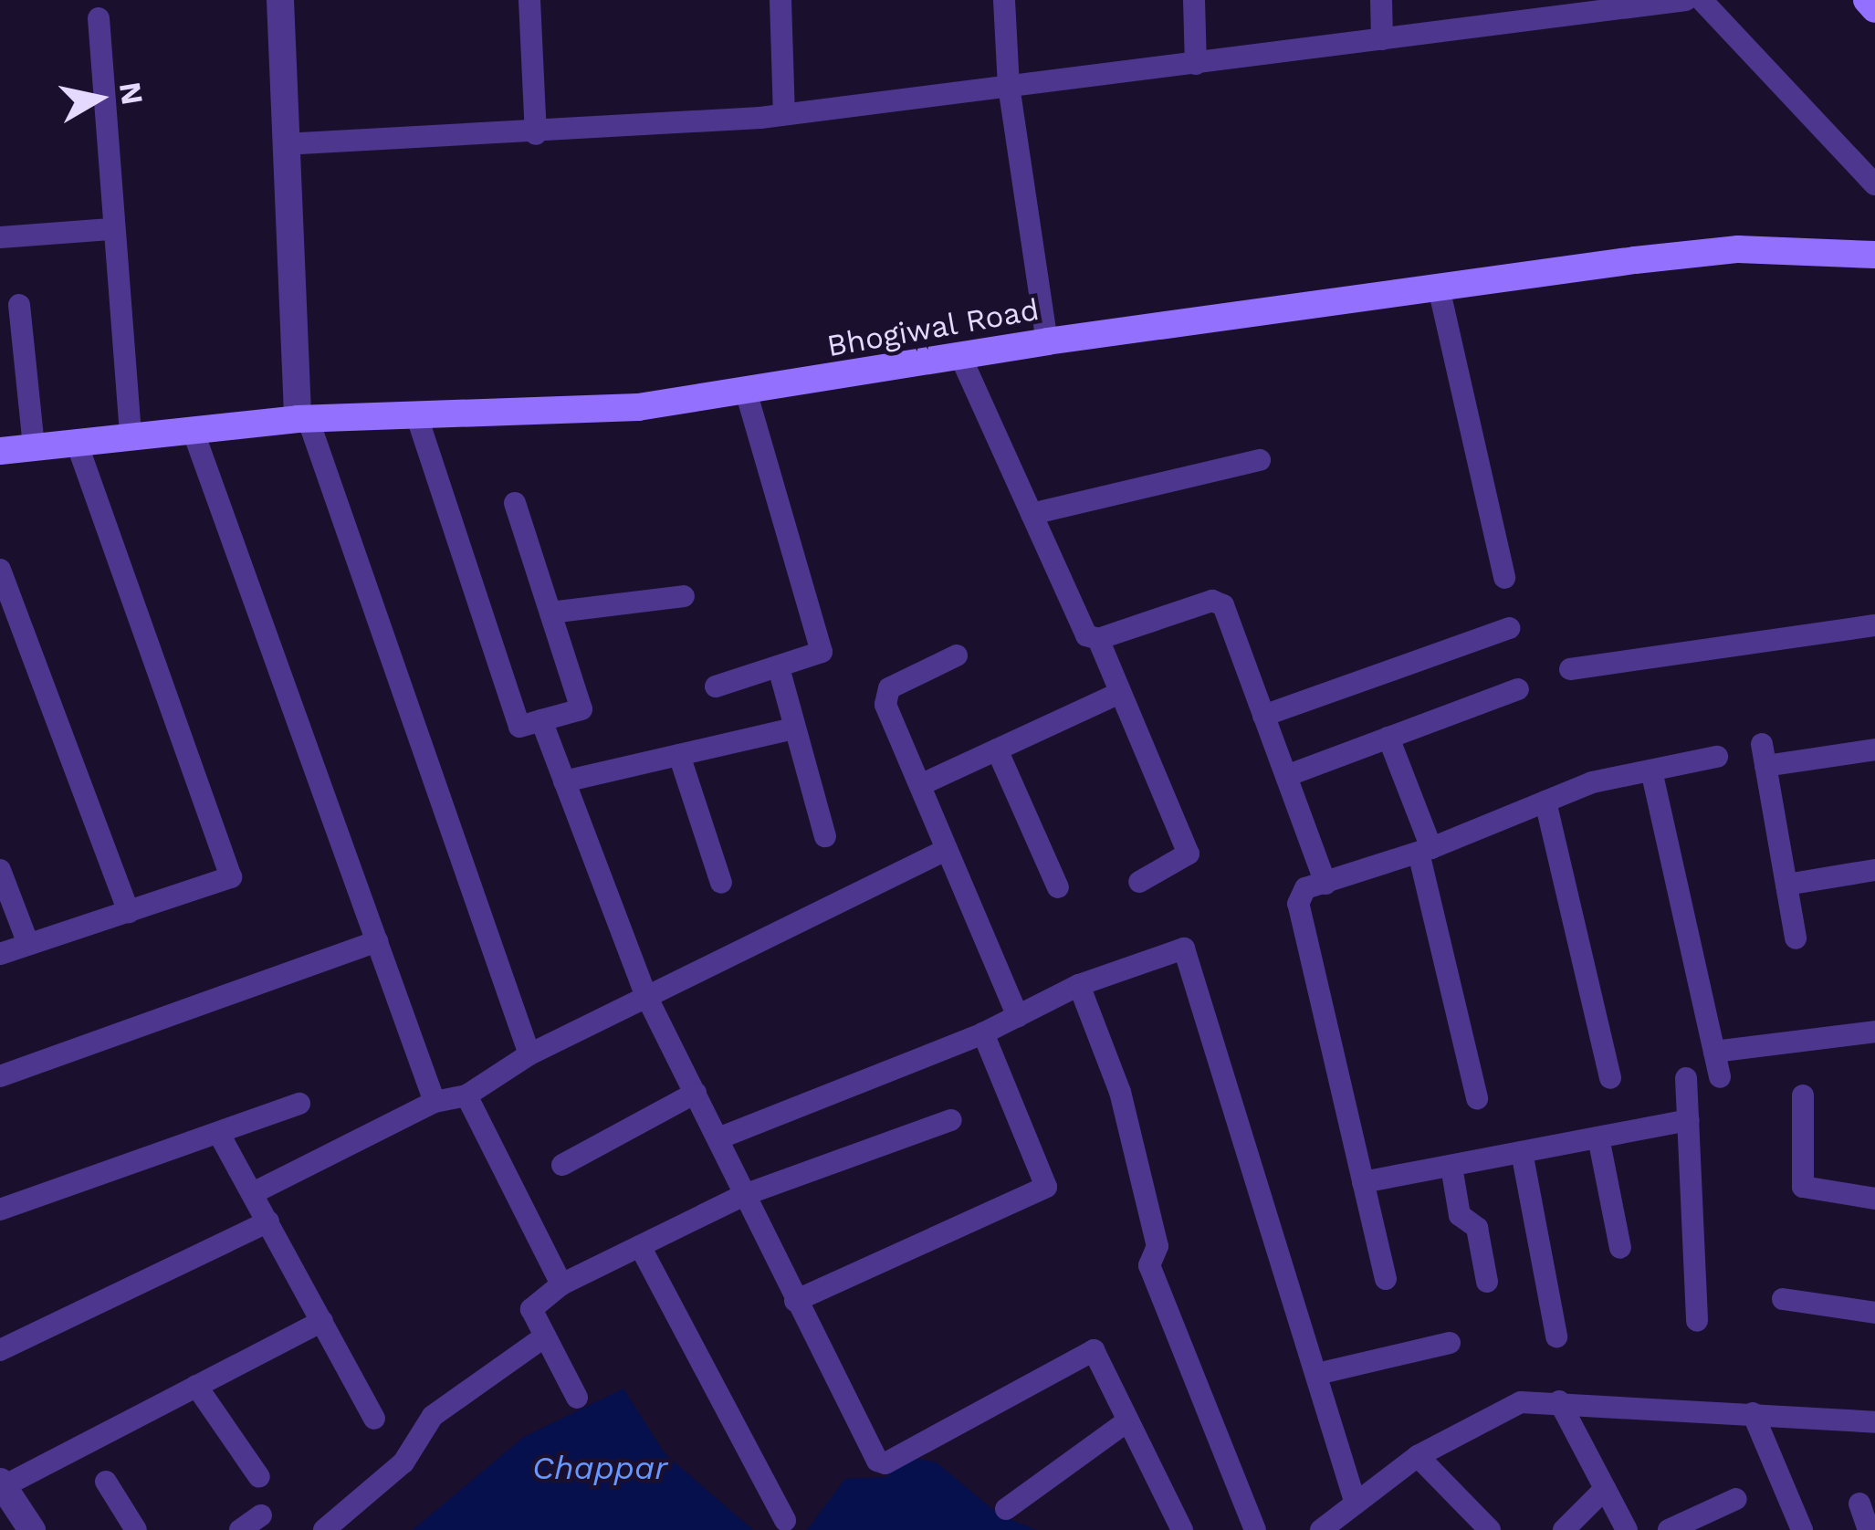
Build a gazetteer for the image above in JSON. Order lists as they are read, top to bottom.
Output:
{
  "streets": {
    "main road": ["Bhogiwal Road"]
  },
  "water": ["Chappar"],
  "north": "right"
}
